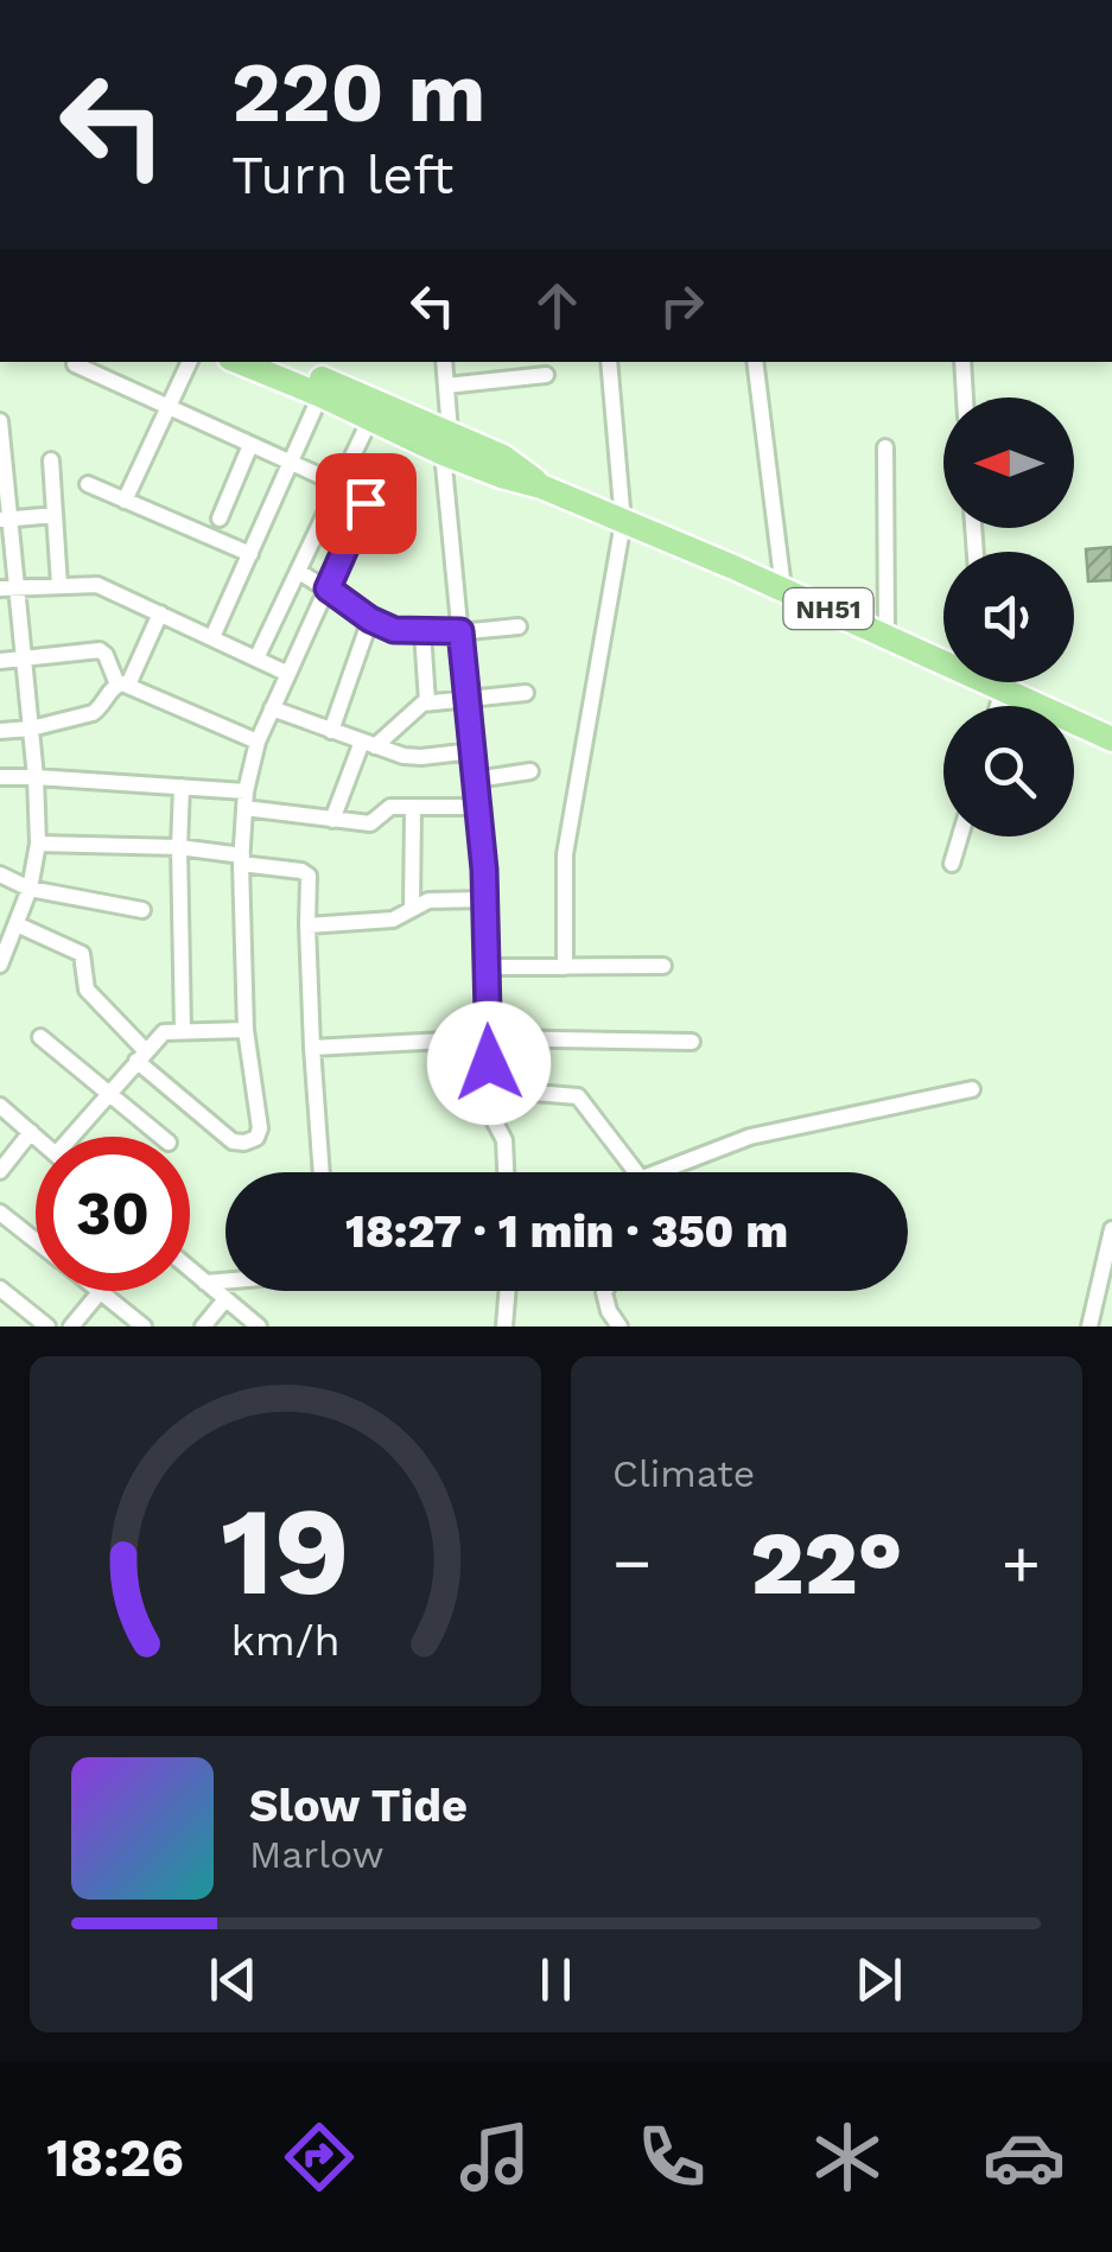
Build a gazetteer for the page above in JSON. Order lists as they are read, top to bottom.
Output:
{
  "streets": {
    "highway": ["NH51"]
  },
  "north": "left",
  "page": {
    "turn": ["220 m", "Turn left"],
    "limit": "30",
    "trip": "18:27 · 1 min · 350 m",
    "tile": "Climate",
    "heat": ["−", "22°", "+"],
    "song": ["Slow Tide", "Marlow"],
    "tabs": "18:26",
    "gauge": ["19", "km/h"]
  }
}
